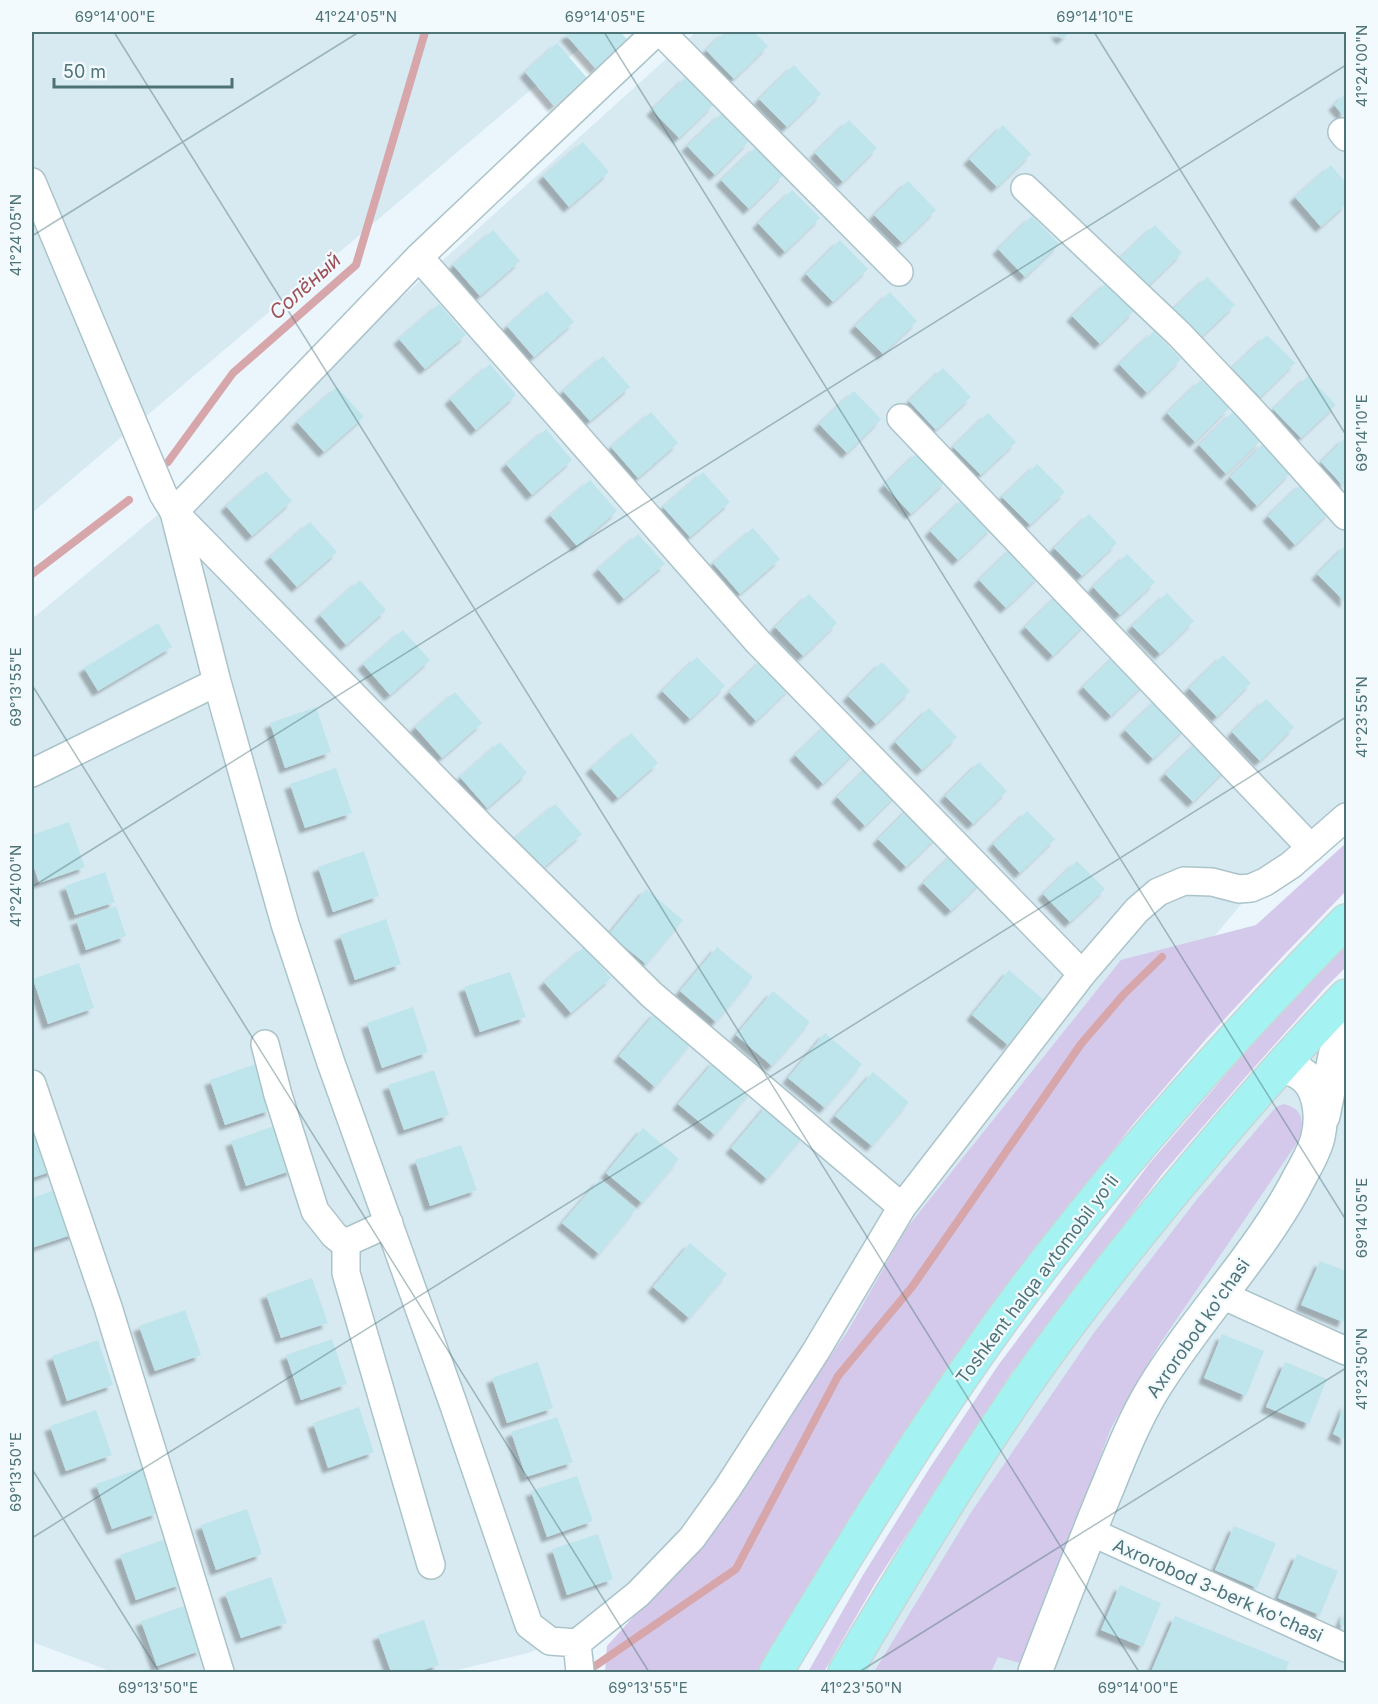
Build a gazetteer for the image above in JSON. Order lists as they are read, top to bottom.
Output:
{
  "streets": {
    "highway": ["Toshkent halqa avtomobil yo'li"],
    "street": ["Axrorobod ko'chasi", "Axrorobod 3-berk ko'chasi"]
  },
  "crossings": [
    ["Axrorobod ko'chasi", "Axrorobod 3-berk ko'chasi"]
  ],
  "water": ["Солёный"],
  "scale_bar": "50 m",
  "coordinates": [
    "69°14'00\"E",
    "41°24'05\"N",
    "69°14'05\"E",
    "69°14'10\"E",
    "41°24'00\"N",
    "69°13'55\"E",
    "41°23'55\"N",
    "41°23'50\"N",
    "69°13'50\"E"
  ]
}
